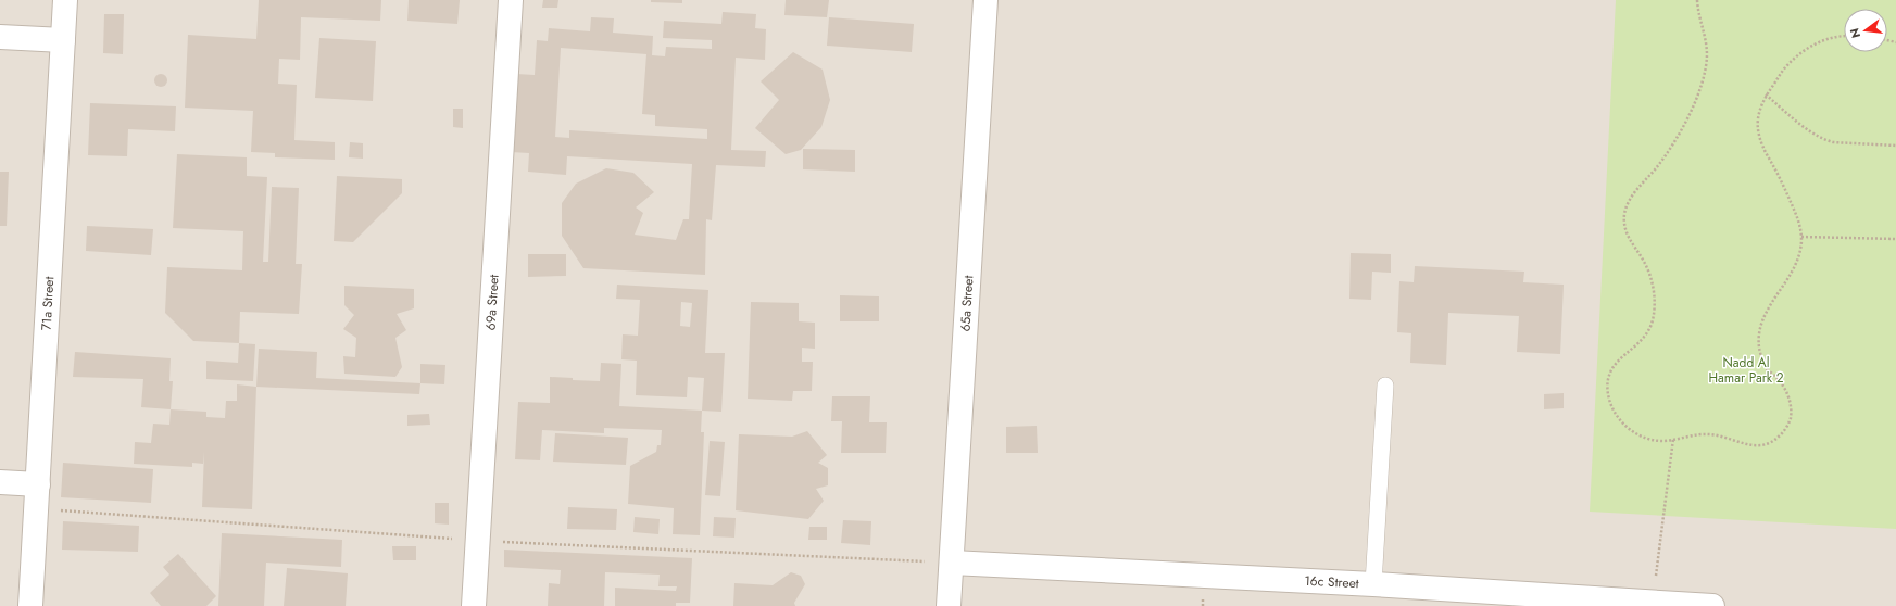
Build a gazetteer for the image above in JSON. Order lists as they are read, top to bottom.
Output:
{
  "streets": {
    "street": [
      "71a Street",
      "69a Street",
      "65a Street",
      "16c Street"
    ]
  },
  "crossings": [
    ["65a Street", "16c Street"]
  ],
  "parks": ["Nadd Al Hamar Park 2"],
  "north": "left"
}
